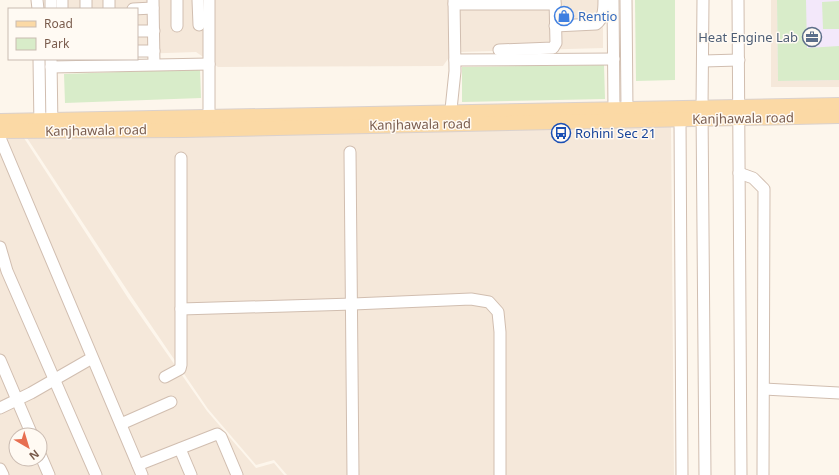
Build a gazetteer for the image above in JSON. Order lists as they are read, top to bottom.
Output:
{
  "streets": {
    "main road": ["Kanjhawala road"]
  },
  "places": {
    "shop": ["Rentio"],
    "office": ["Heat Engine Lab"],
    "bus stop": ["Rohini Sec 21"]
  },
  "legend": ["Road", "Park"],
  "north": "bottom right"
}
